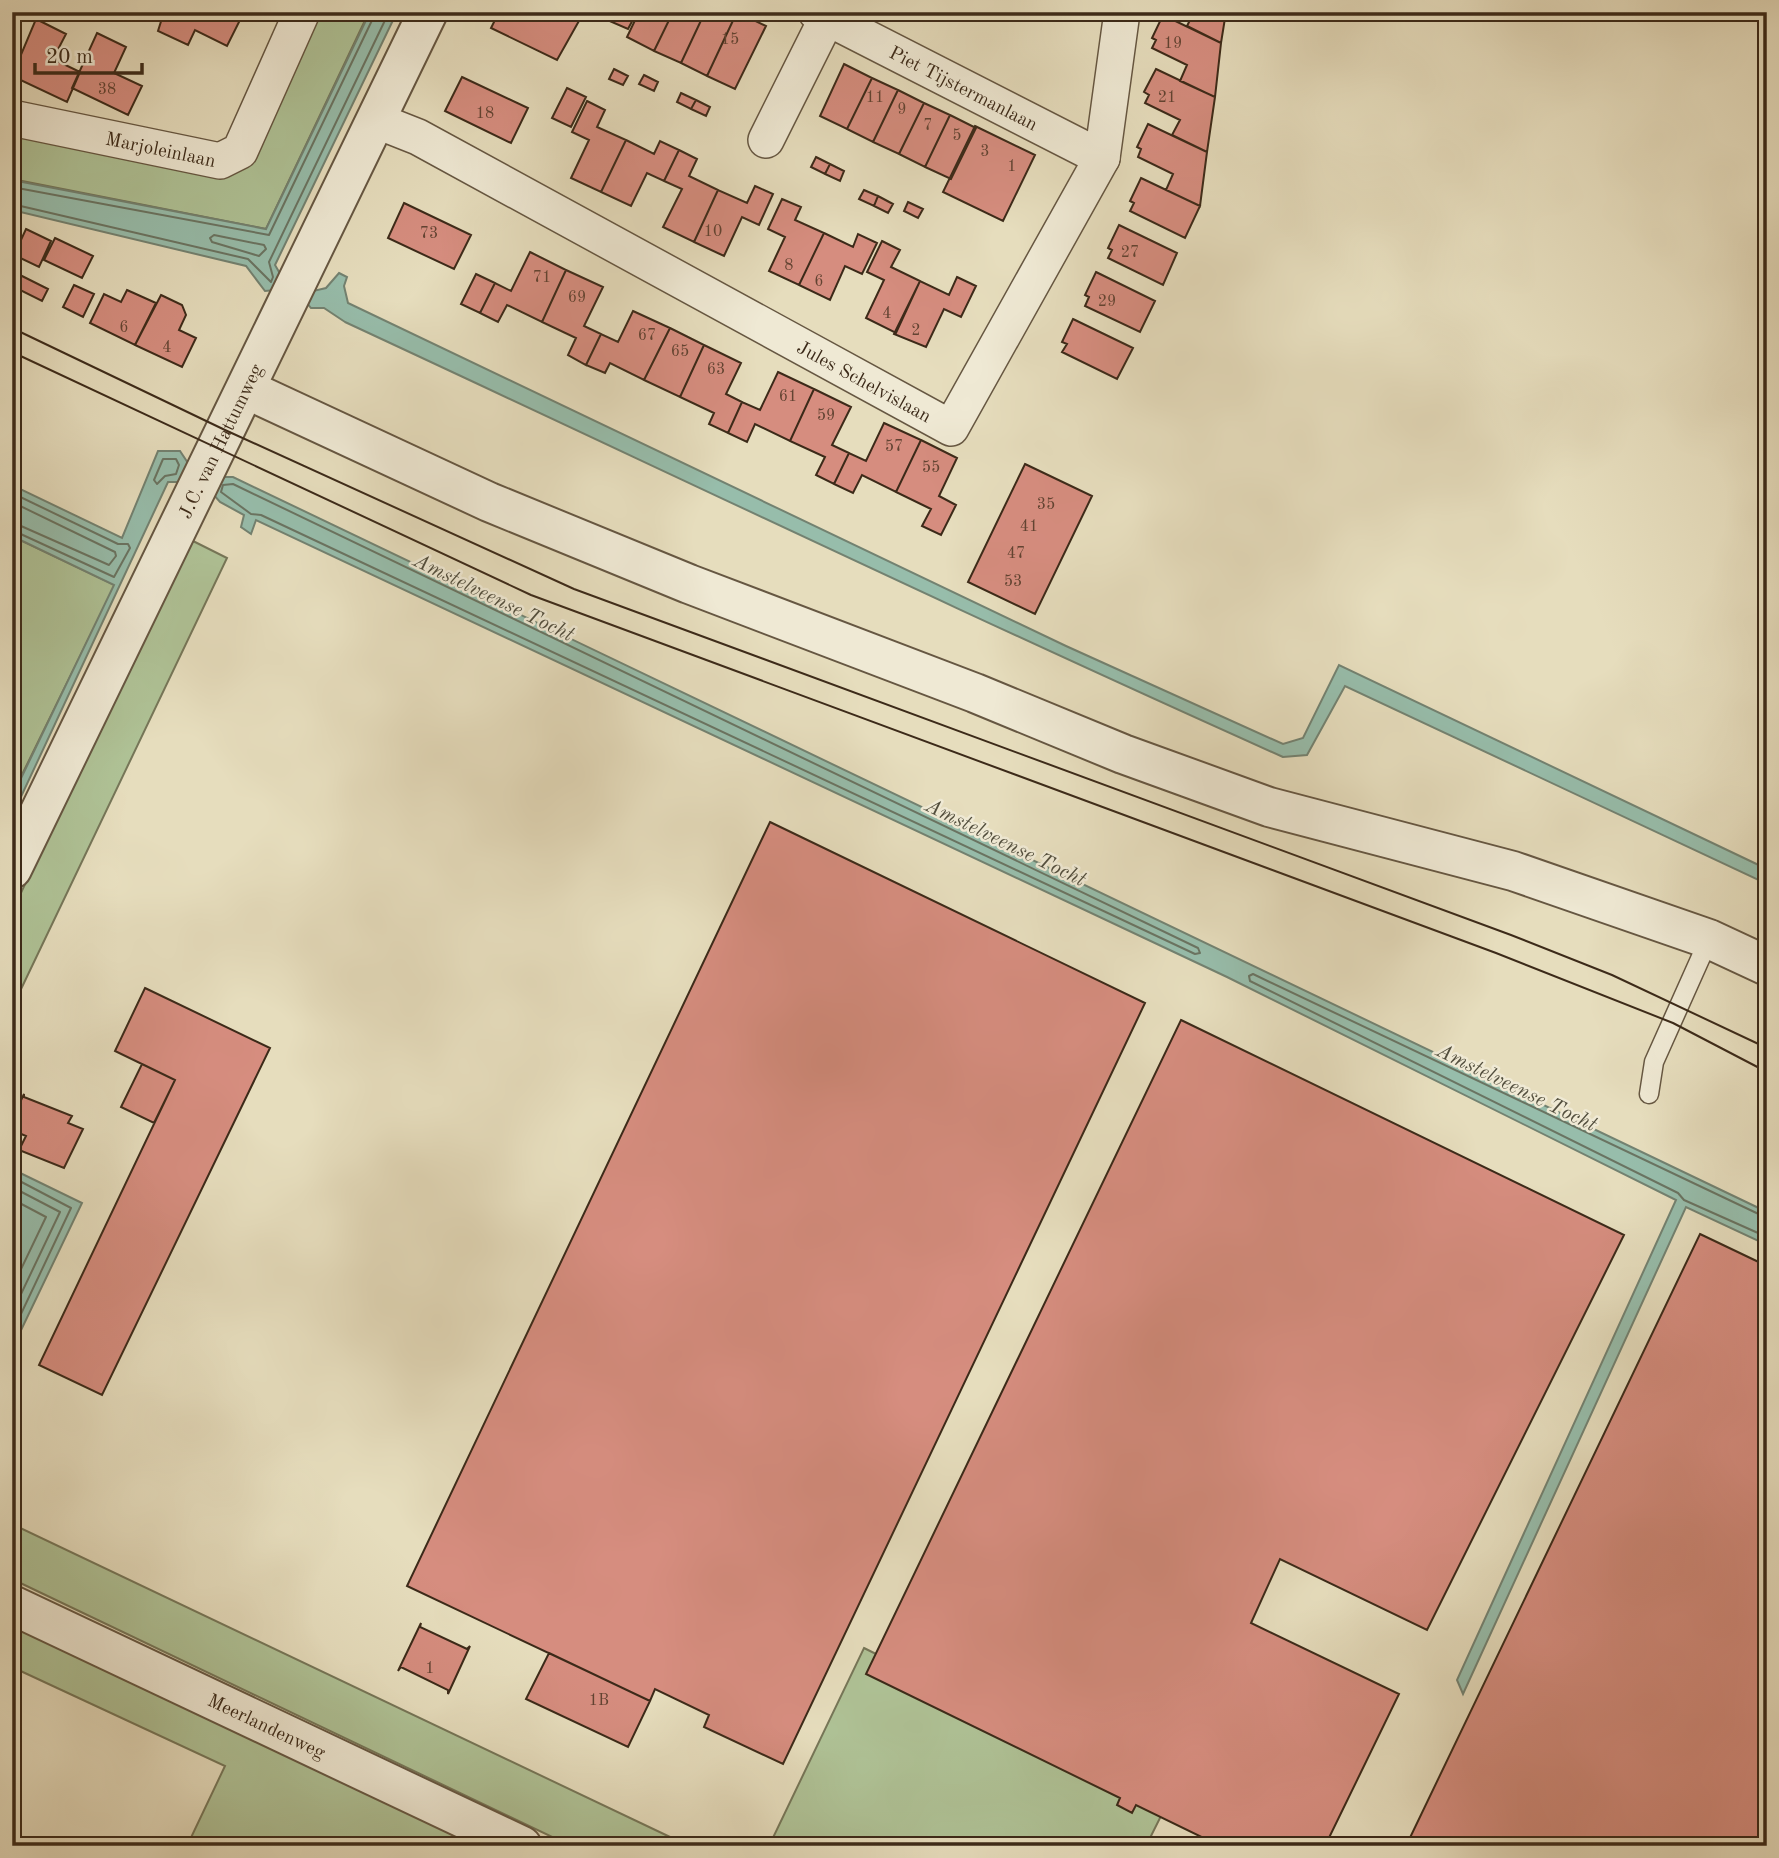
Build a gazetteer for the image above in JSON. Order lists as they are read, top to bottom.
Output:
{
  "streets": {
    "street": [
      "Piet Tijstermanlaan",
      "Marjoleinlaan",
      "Jules Schelvislaan",
      "J.C. van Hattumweg",
      "Meerlandenweg"
    ]
  },
  "crossings": [
    ["Piet Tijstermanlaan", "Jules Schelvislaan"],
    ["Jules Schelvislaan", "J.C. van Hattumweg"]
  ],
  "water": ["Amstelveense Tocht"],
  "house_numbers": [
    "15",
    "19",
    "38",
    "11",
    "21",
    "9",
    "18",
    "7",
    "5",
    "3",
    "1",
    "10",
    "73",
    "27",
    "8",
    "71",
    "6",
    "69",
    "29",
    "4",
    "6",
    "2",
    "67",
    "4",
    "65",
    "63",
    "61",
    "59",
    "57",
    "55",
    "35",
    "41",
    "47",
    "53",
    "1",
    "1B"
  ],
  "scale_bar": "20 m"
}
